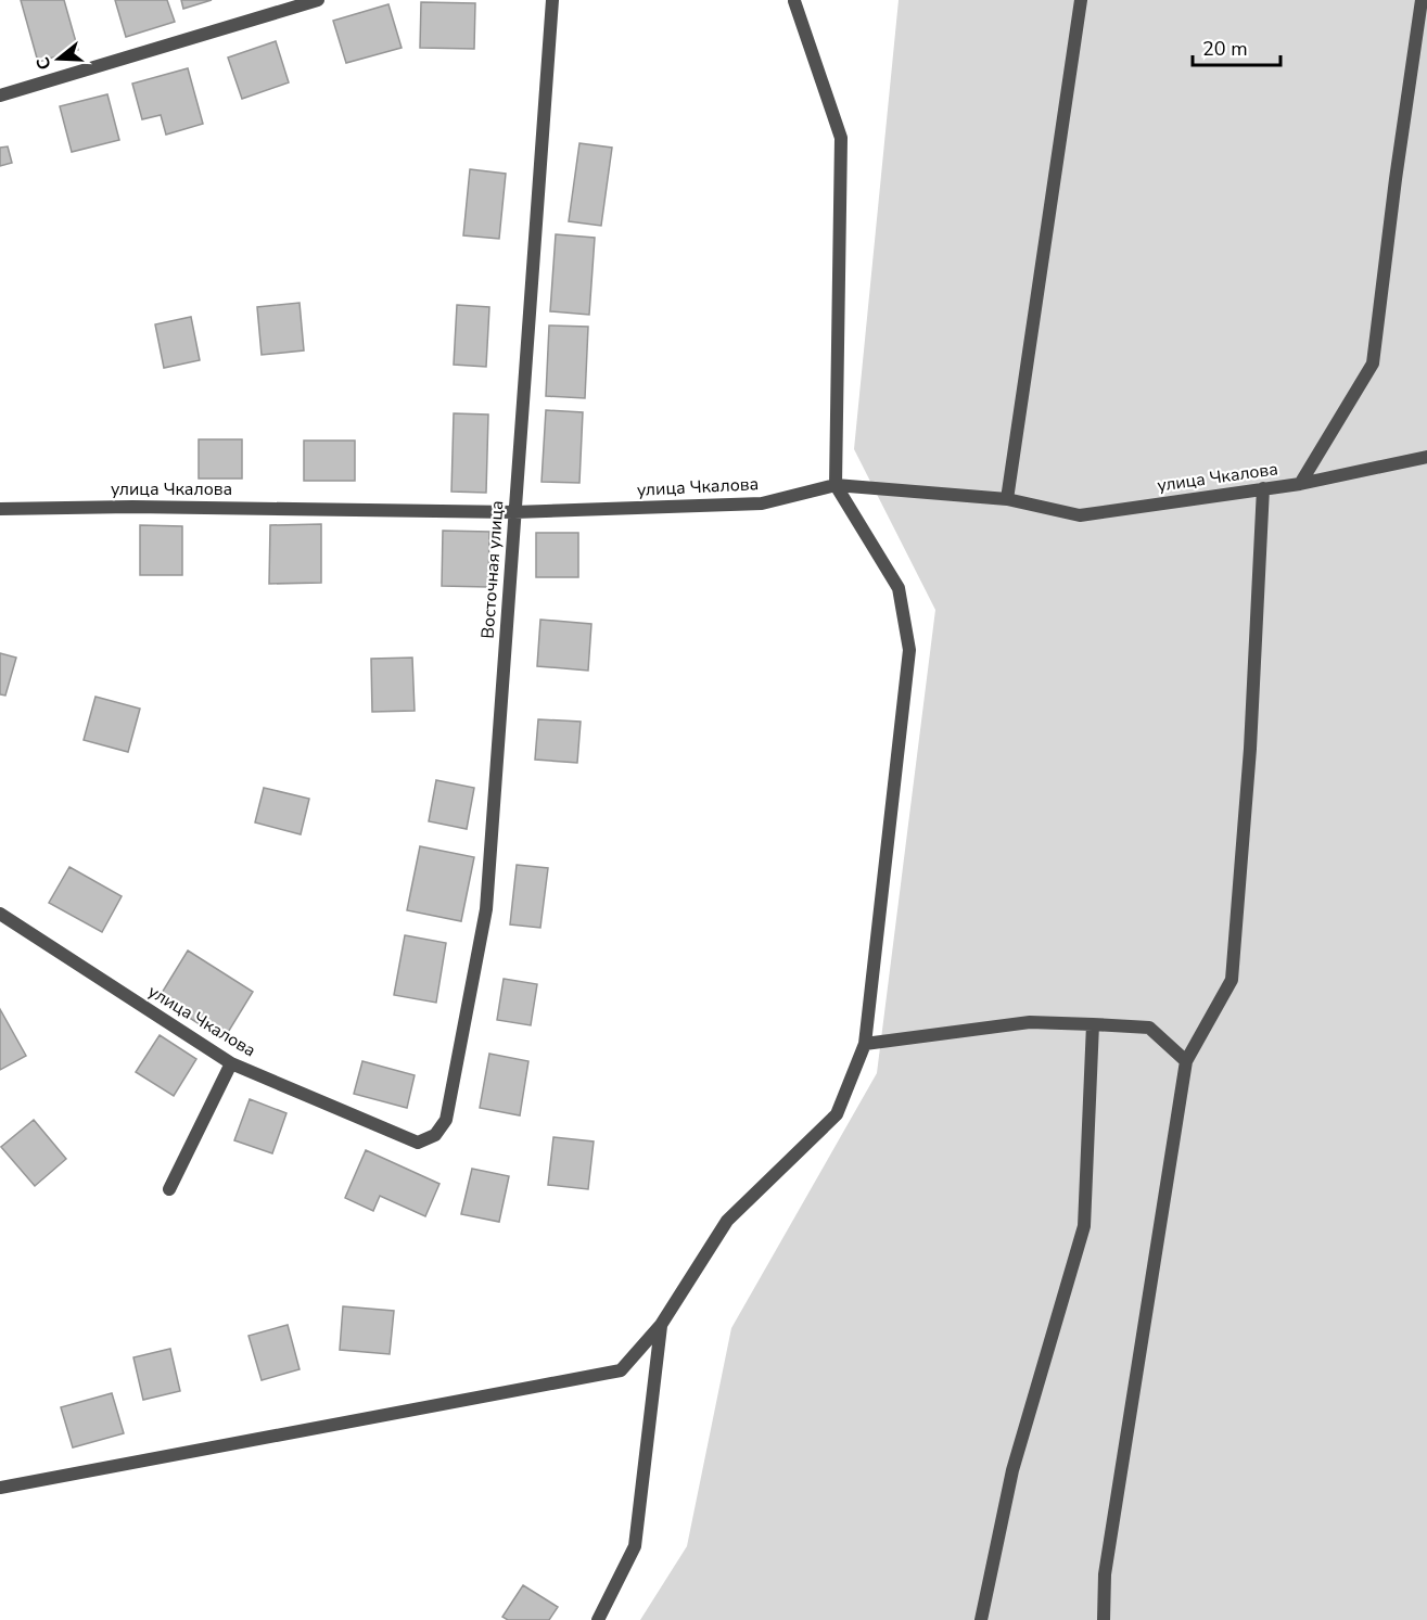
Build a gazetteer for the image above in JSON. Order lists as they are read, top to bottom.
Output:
{
  "streets": {
    "street": ["улица Чкалова", "Восточная улица"]
  },
  "crossings": [
    ["улица Чкалова", "Восточная улица"]
  ],
  "scale_bar": "20 m",
  "north": "left"
}
